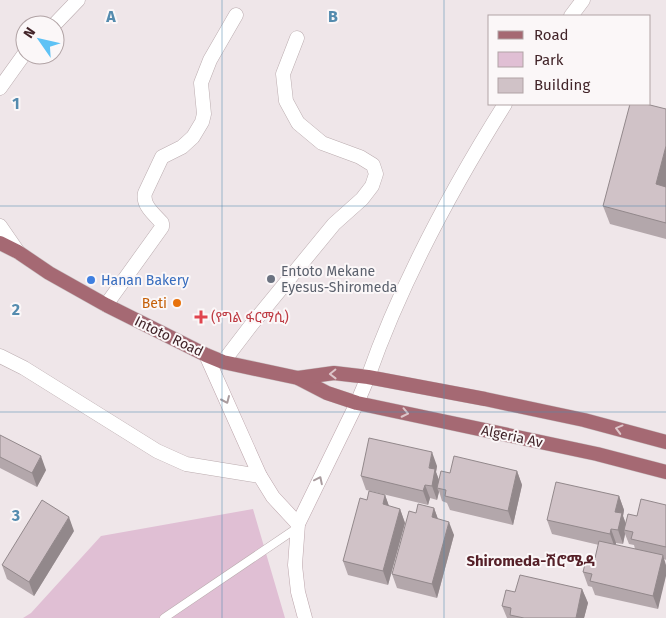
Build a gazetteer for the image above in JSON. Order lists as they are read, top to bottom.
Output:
{
  "streets": {
    "main road": ["Intoto Road", "Algeria Av"]
  },
  "crossings": [
    ["Intoto Road", "Algeria Av"]
  ],
  "districts": ["Shiromeda-ሽሮሜዳ"],
  "places": {
    "other": ["Entoto Mekane Eyesus-Shiromeda", "Hanan Bakery", "Beti"],
    "health": ["(የግል ፋርማሲ)"]
  },
  "legend": ["Road", "Park", "Building"],
  "north": "top left",
  "grid": {
    "columns": ["A", "B"],
    "rows": ["1", "2", "3"]
  }
}
